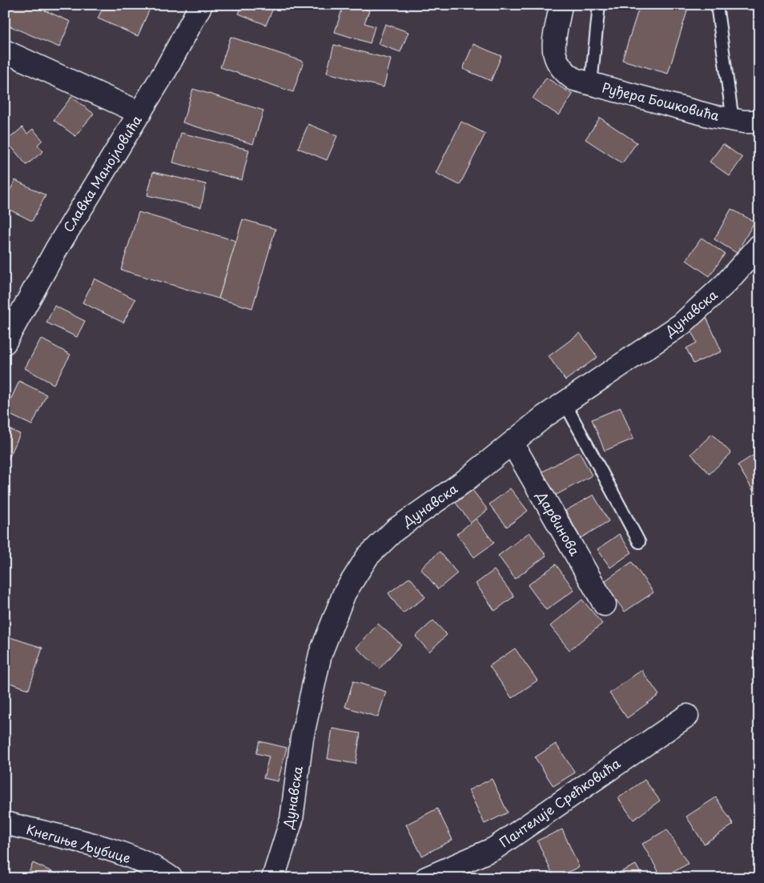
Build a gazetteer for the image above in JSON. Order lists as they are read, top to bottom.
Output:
{
  "streets": {
    "street": [
      "Руђера Бошковића",
      "Славка Манојловића",
      "Дунавска",
      "Дарвинова",
      "Пантелије Срећковића",
      "Кнегиње Љубице"
    ]
  },
  "crossings": [
    ["Дунавска", "Дарвинова"]
  ]
}
